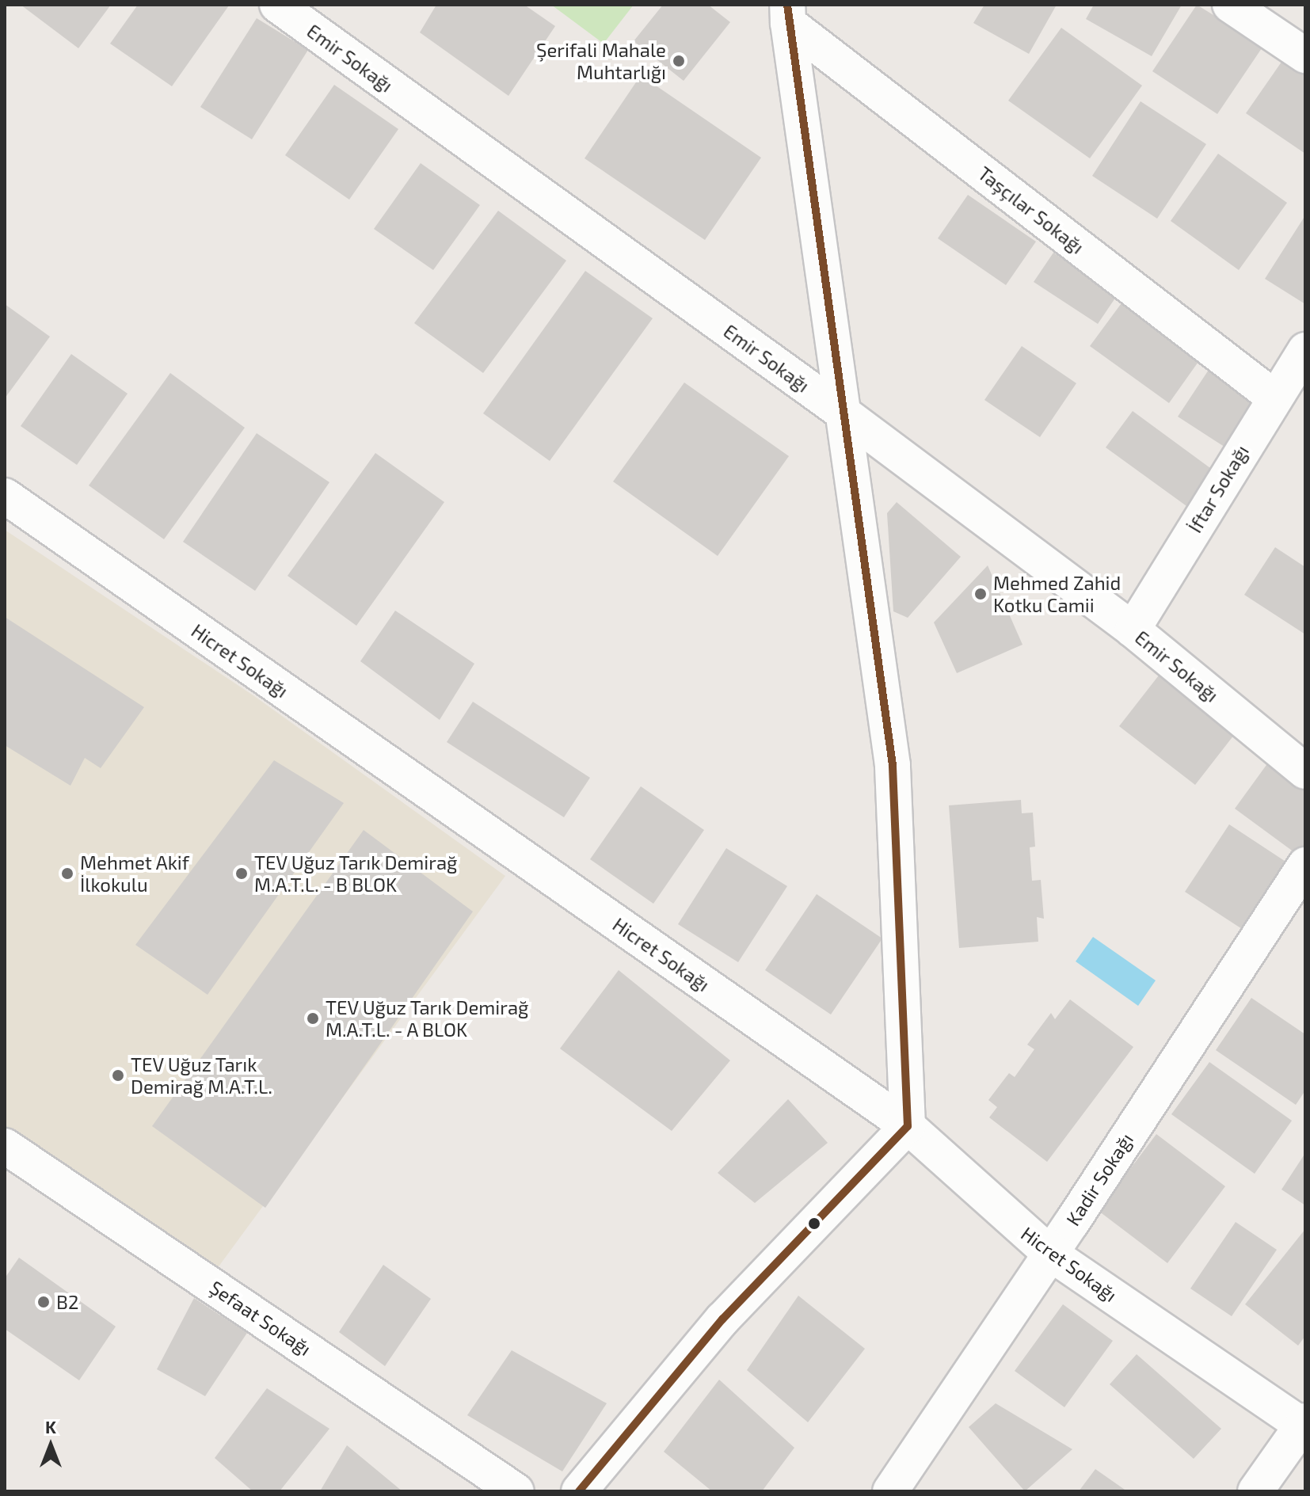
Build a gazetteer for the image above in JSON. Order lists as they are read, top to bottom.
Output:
{
  "streets": {
    "street": [
      "Emir Sokağı",
      "Taşçılar Sokağı",
      "İftar Sokağı",
      "Hicret Sokağı",
      "Kadir Sokağı",
      "Şefaat Sokağı"
    ]
  },
  "crossings": [
    ["Emir Sokağı", "İftar Sokağı"],
    ["Taşçılar Sokağı", "İftar Sokağı"],
    ["Hicret Sokağı", "Kadir Sokağı"]
  ],
  "places": [
    "Şerifali Mahale Muhtarlığı",
    "Mehmed Zahid Kotku Camii",
    "Mehmet Akif İlkokulu",
    "TEV Uğuz Tarık Demirağ M.A.T.L. - B BLOK",
    "TEV Uğuz Tarık Demirağ M.A.T.L. - A BLOK",
    "TEV Uğuz Tarık Demirağ M.A.T.L.",
    "B2"
  ],
  "north": "top"
}
